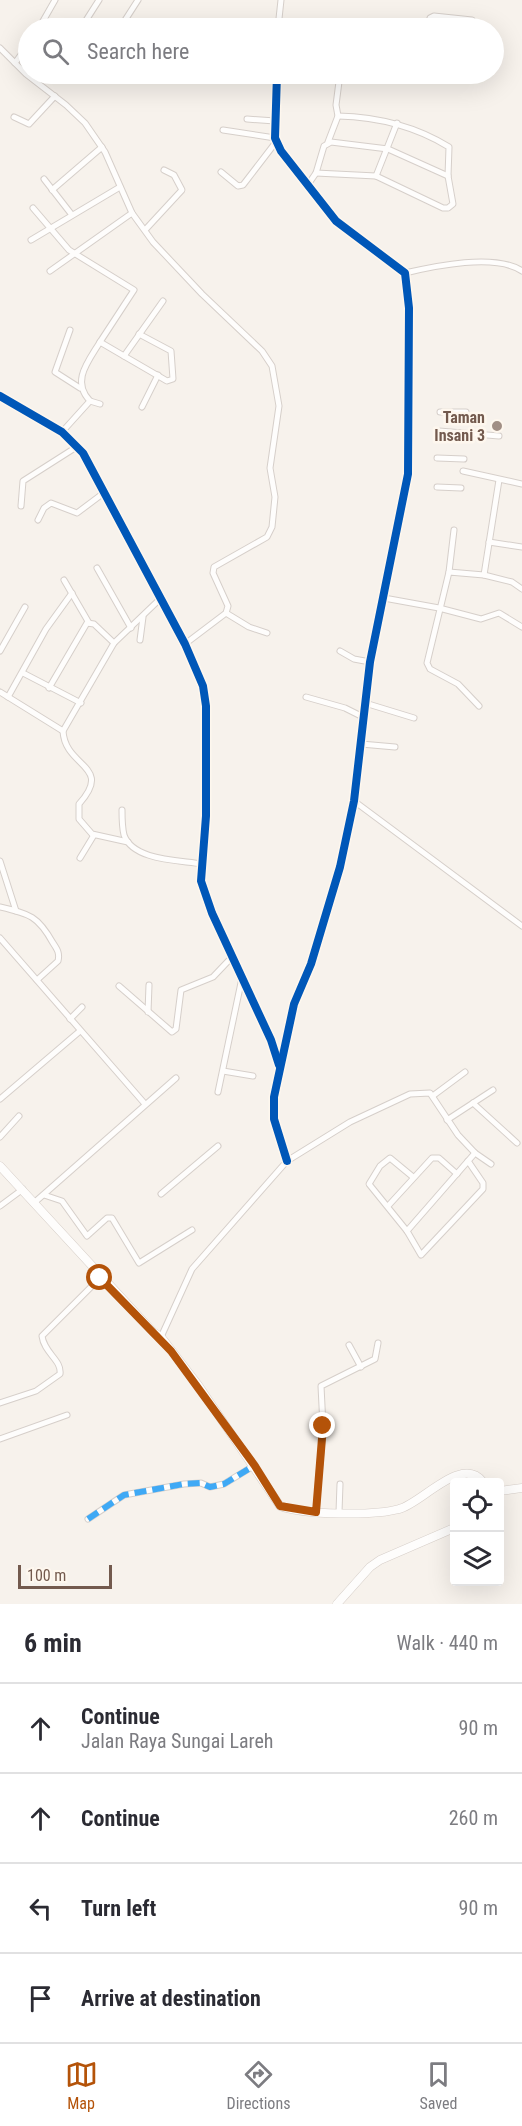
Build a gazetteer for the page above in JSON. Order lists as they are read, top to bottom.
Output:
{
  "places": ["Taman Insani 3"],
  "scale_bar": "100 m",
  "page": {
    "search": "Search here",
    "scale": "100 m",
    "heading": ["6 min", "Walk · 440 m"],
    "list": [
      ["Continue", "Jalan Raya Sungai Lareh", "90 m"],
      ["Continue", "260 m"],
      ["Turn left", "90 m"],
      "Arrive at destination"
    ],
    "nav": ["Map", "Directions", "Saved"]
  }
}
